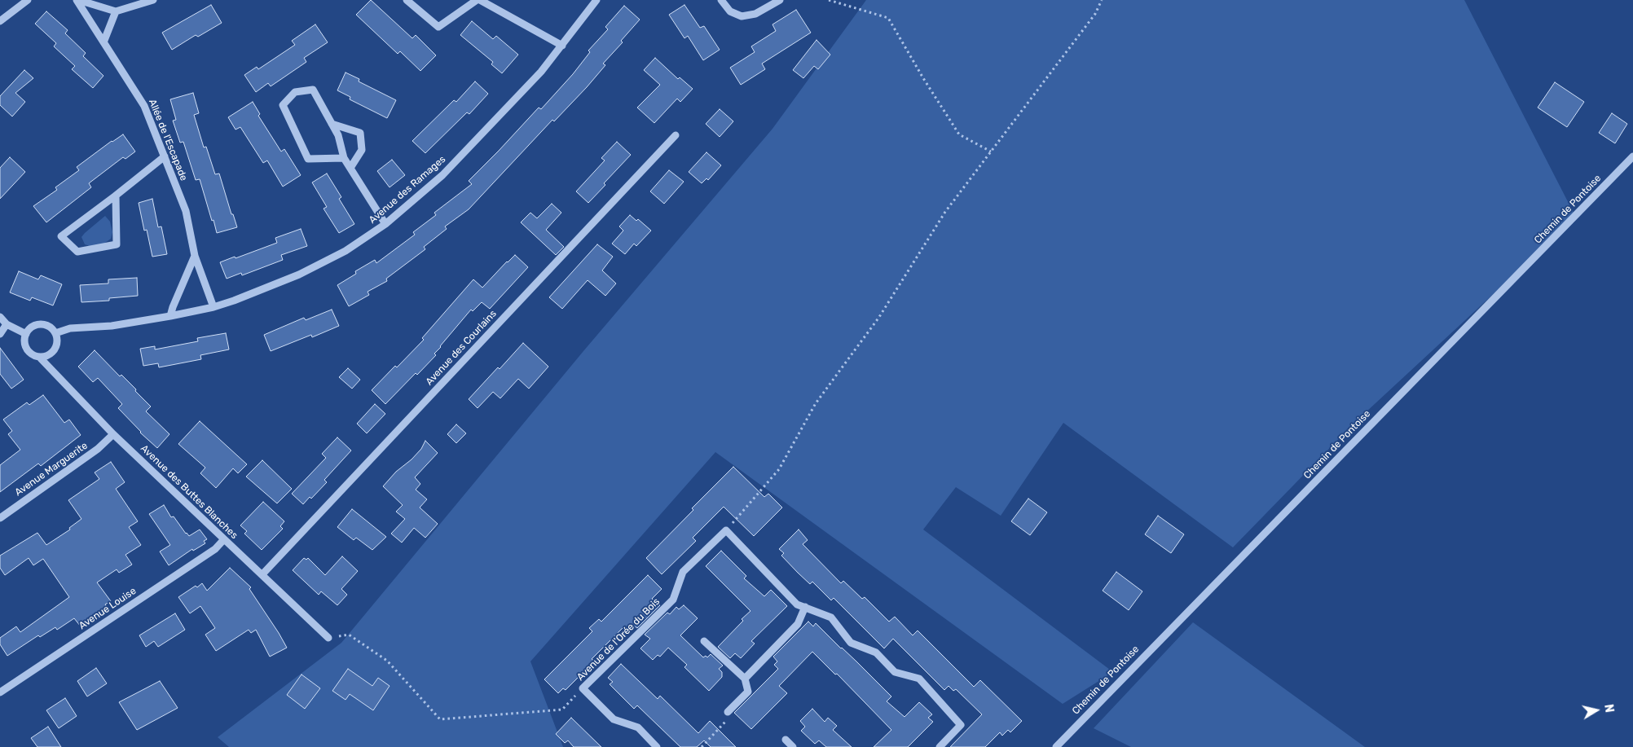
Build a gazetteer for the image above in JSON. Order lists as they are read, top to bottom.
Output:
{
  "streets": {
    "street": [
      "Allée de l'Escapade",
      "Avenue des Ramages",
      "Chemin de Pontoise",
      "Avenue des Courlains",
      "Avenue Marguerite",
      "Avenue des Buttes Blanches",
      "Avenue Louise",
      "Avenue de l'Orée du Bois"
    ]
  },
  "crossings": [
    ["Allée de l'Escapade", "Avenue des Ramages"],
    ["Avenue des Ramages", "Avenue des Buttes Blanches"],
    ["Avenue des Courlains", "Avenue des Buttes Blanches"],
    ["Avenue Marguerite", "Avenue des Buttes Blanches"],
    ["Avenue des Buttes Blanches", "Avenue Louise"]
  ],
  "north": "right"
}
